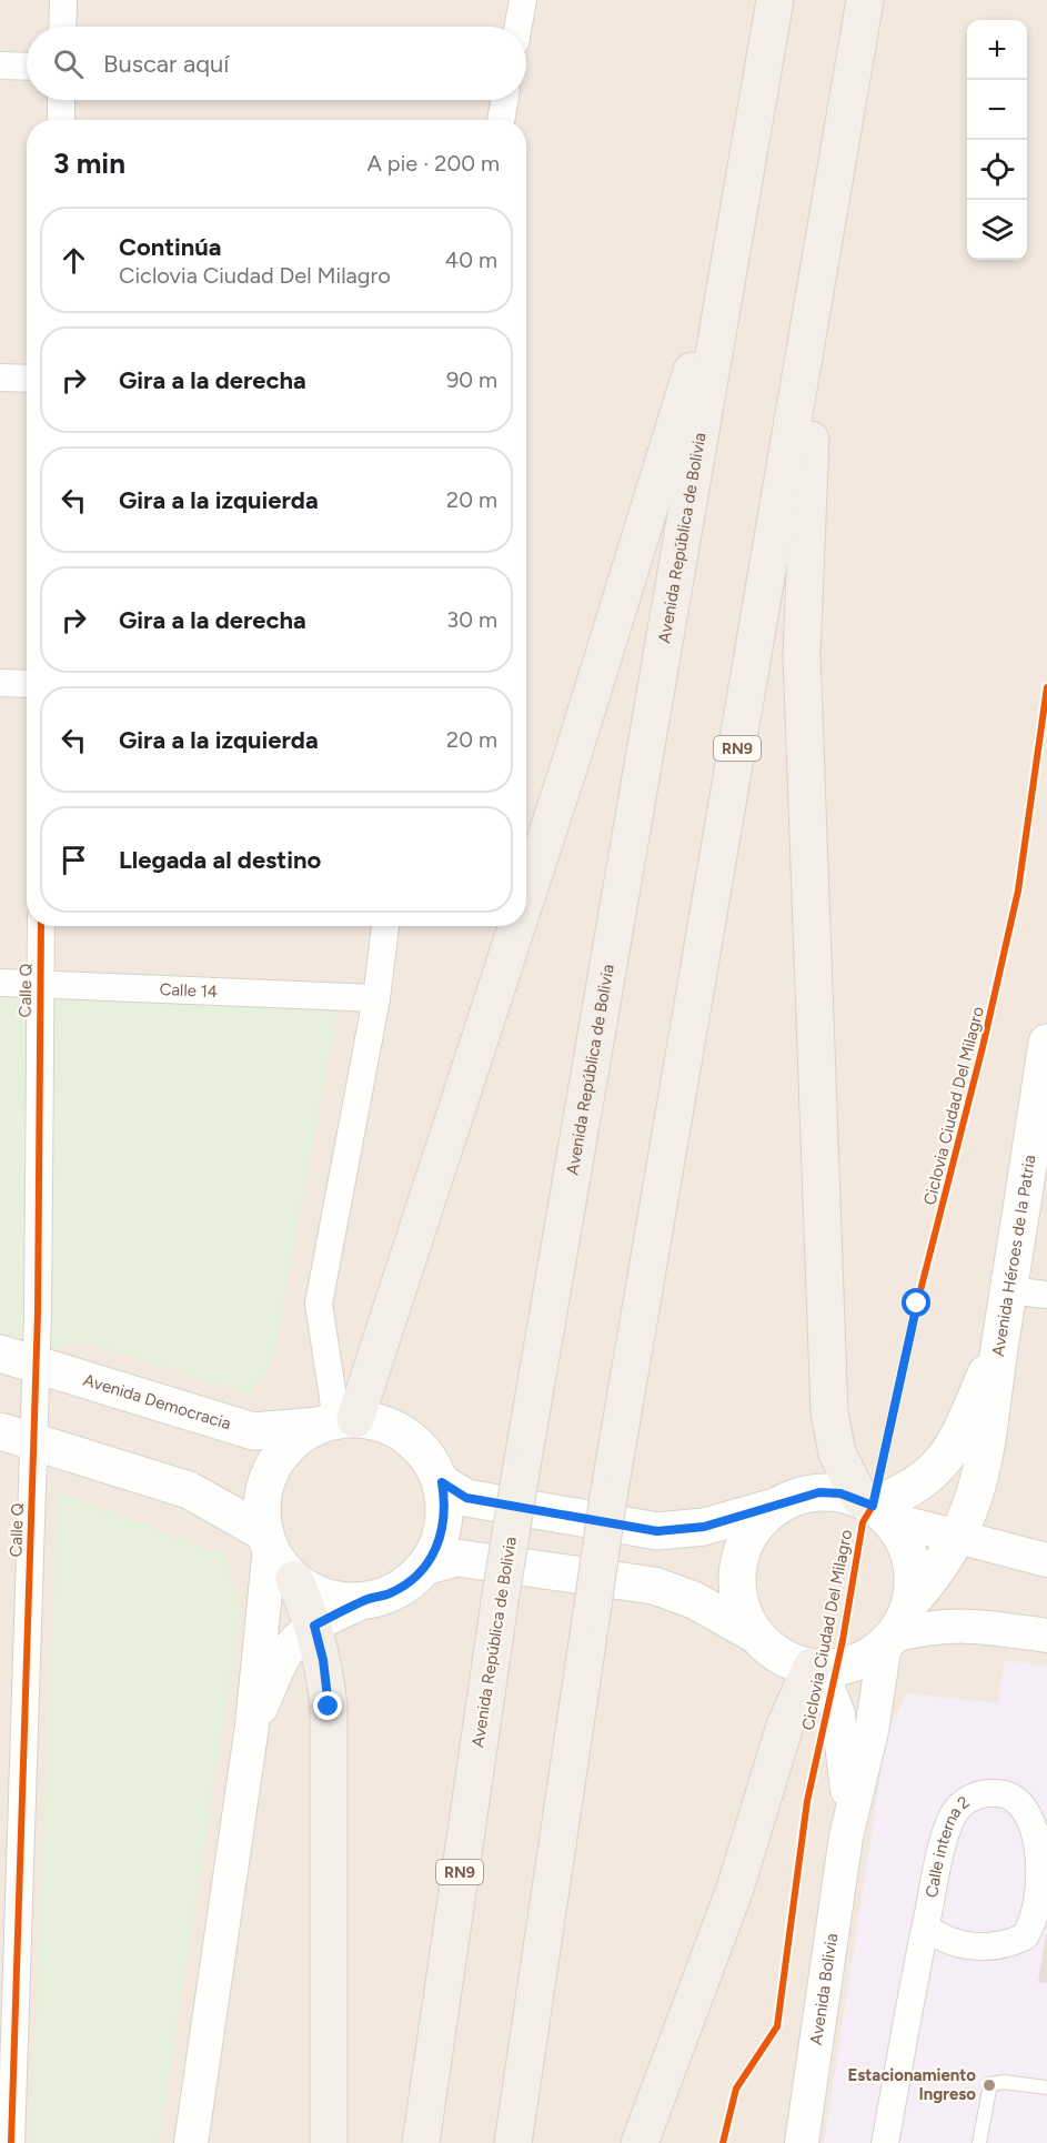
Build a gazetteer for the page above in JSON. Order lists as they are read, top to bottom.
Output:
{
  "streets": {
    "main road": [
      "Avenida República de Bolivia",
      "RN9",
      "Avenida Héroes de la Patria",
      "Avenida Democracia"
    ],
    "street": [
      "Calle 14",
      "Calle Q",
      "Calle interna 2",
      "Avenida Bolivia"
    ],
    "cycle path": ["Ciclovia Ciudad Del Milagro"]
  },
  "crossings": [
    ["Calle 14", "Calle Q"],
    ["Calle Q", "Avenida Democracia"],
    ["Avenida Héroes de la Patria", "Avenida Bolivia"]
  ],
  "places": ["Estacionamiento Ingreso"],
  "page": {
    "map_buttons": ["+", "−"],
    "search": "Buscar aquí",
    "heading": ["3 min", "A pie · 200 m"],
    "list": [
      ["Continúa", "Ciclovia Ciudad Del Milagro", "40 m"],
      ["Gira a la derecha", "90 m"],
      ["Gira a la izquierda", "20 m"],
      ["Gira a la derecha", "30 m"],
      ["Gira a la izquierda", "20 m"],
      "Llegada al destino"
    ]
  }
}
